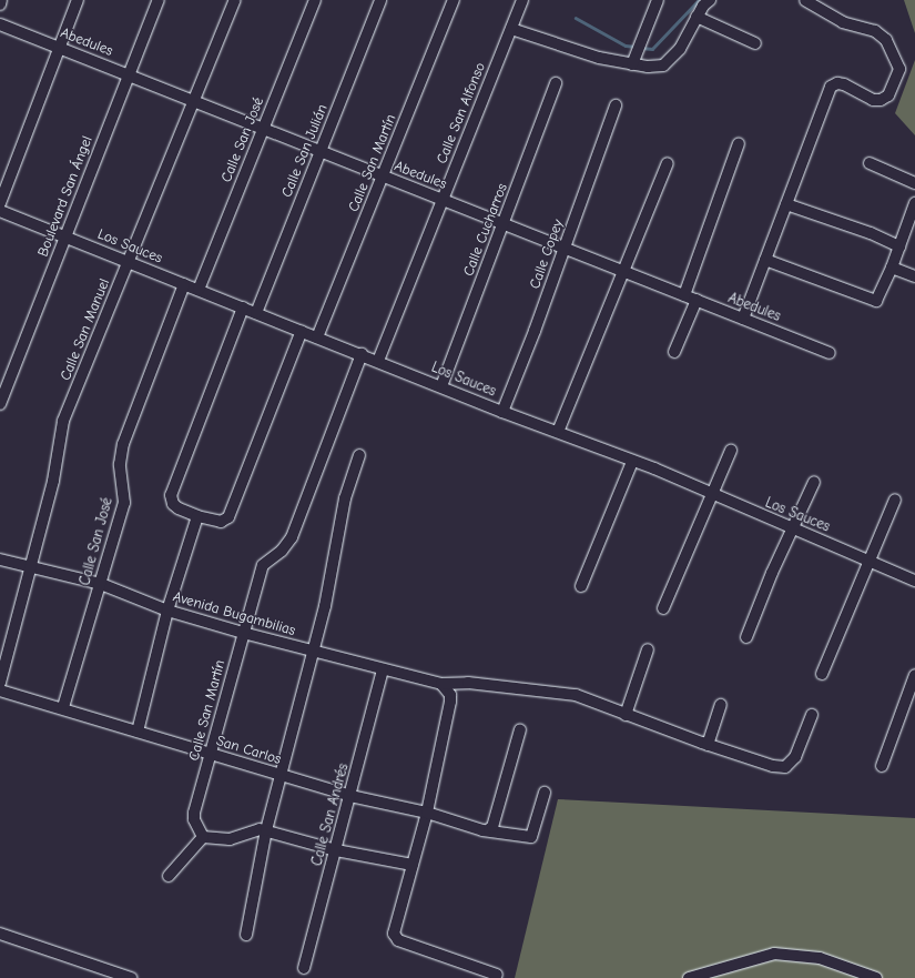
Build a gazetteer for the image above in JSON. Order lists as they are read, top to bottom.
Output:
{
  "streets": {
    "street": [
      "Abedules",
      "Calle San Alfonso",
      "Calle San José",
      "Calle San Julián",
      "Calle San Martín",
      "Boulevard San Ángel",
      "Calle Cucharros",
      "Los Sauces",
      "Calle Copey",
      "Calle San Manuel",
      "Avenida Bugambilias",
      "San Carlos",
      "Calle San Andrés"
    ]
  },
  "crossings": [
    ["Abedules", "Calle San Alfonso"],
    ["Abedules", "Calle San José"],
    ["Abedules", "Calle San Julián"],
    ["Abedules", "Calle San Martín"],
    ["Abedules", "Boulevard San Ángel"],
    ["Abedules", "Calle Cucharros"],
    ["Abedules", "Calle Copey"],
    ["Abedules", "Calle San Manuel"],
    ["Calle San Alfonso", "Los Sauces"],
    ["Calle San José", "Los Sauces"],
    ["Calle San José", "Avenida Bugambilias"],
    ["Calle San José", "San Carlos"],
    ["Calle San Julián", "Los Sauces"],
    ["Calle San Martín", "Los Sauces"],
    ["Calle San Martín", "Avenida Bugambilias"],
    ["Calle San Martín", "San Carlos"],
    ["Boulevard San Ángel", "Los Sauces"],
    ["Calle Cucharros", "Los Sauces"],
    ["Los Sauces", "Calle Copey"],
    ["Los Sauces", "Calle San Manuel"],
    ["Calle San Manuel", "Avenida Bugambilias"],
    ["Avenida Bugambilias", "Calle San Andrés"],
    ["San Carlos", "Calle San Andrés"]
  ]
}
